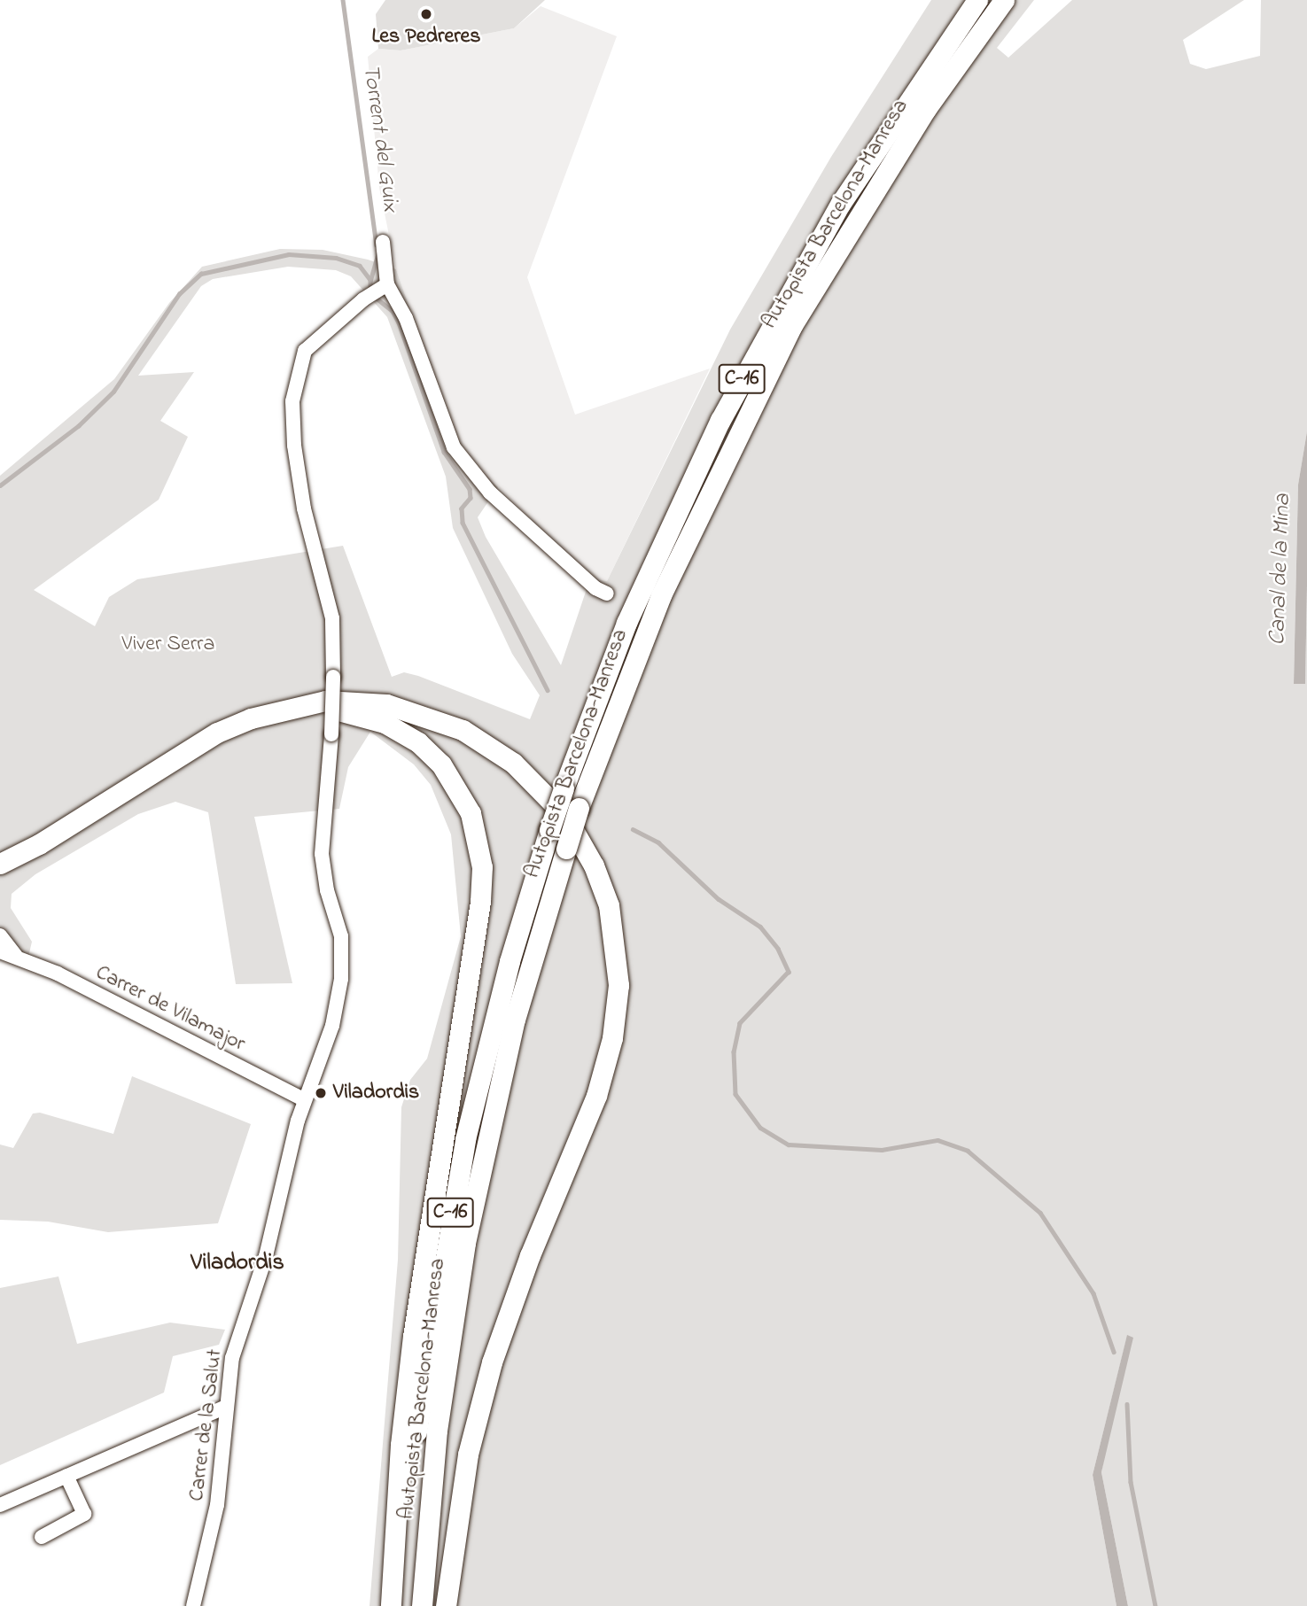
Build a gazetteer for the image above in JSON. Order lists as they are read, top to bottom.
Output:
{
  "streets": {
    "highway": ["Autopista Barcelona-Manresa", "C-16"],
    "street": ["Carrer de Vilamajor", "Carrer de la Salut"]
  },
  "crossings": [
    ["Carrer de Vilamajor", "Carrer de la Salut"]
  ],
  "districts": ["Viladordis"],
  "water": ["Torrent del Guix", "Canal de la Mina"],
  "parks": ["Viver Serra"],
  "places": ["Les Pedreres", "Viladordis"]
}
